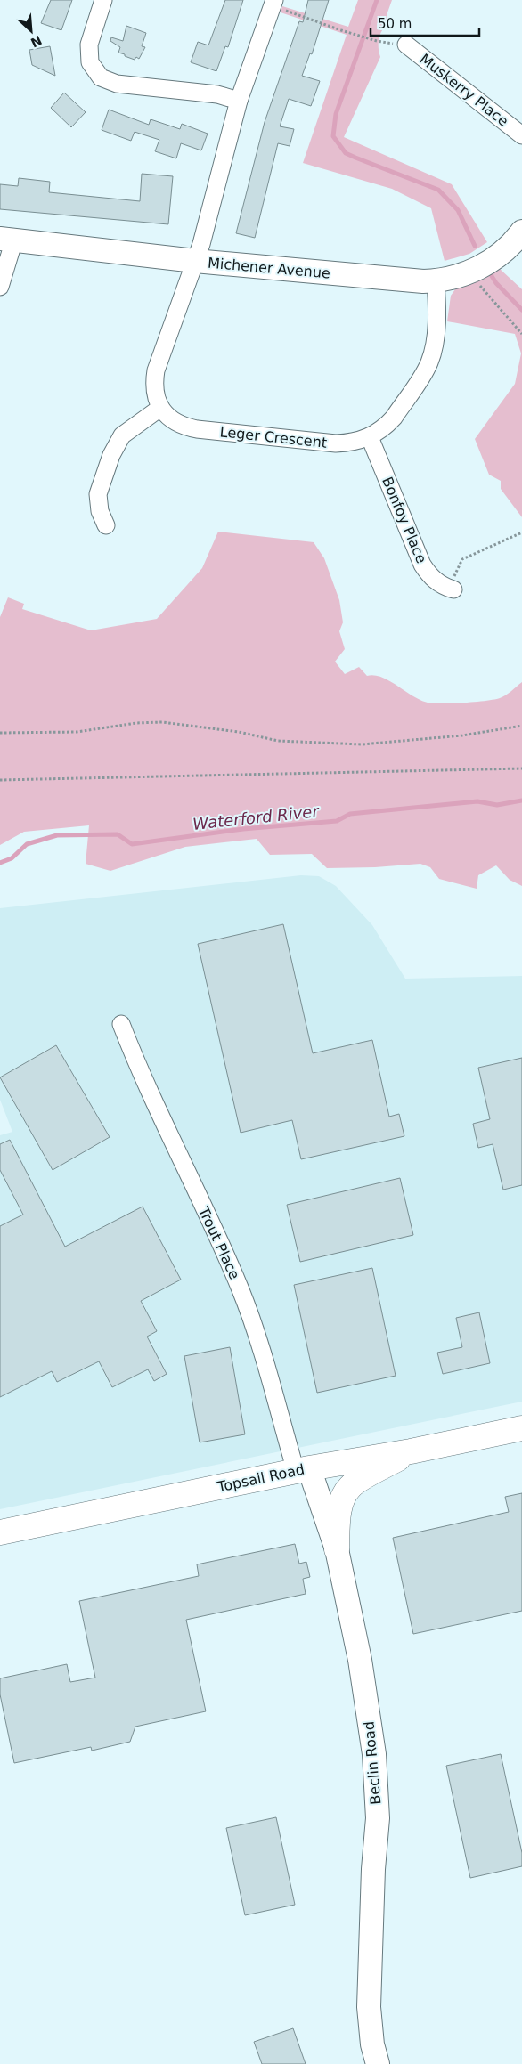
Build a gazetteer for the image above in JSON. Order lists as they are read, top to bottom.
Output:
{
  "streets": {
    "main road": ["Topsail Road"],
    "street": [
      "Muskerry Place",
      "Michener Avenue",
      "Leger Crescent",
      "Bonfoy Place",
      "Trout Place",
      "Beclin Road"
    ]
  },
  "crossings": [
    ["Michener Avenue", "Leger Crescent"],
    ["Leger Crescent", "Bonfoy Place"],
    ["Trout Place", "Topsail Road"],
    ["Trout Place", "Beclin Road"],
    ["Topsail Road", "Beclin Road"]
  ],
  "water": ["Waterford River"],
  "scale_bar": "50 m",
  "north": "bottom right"
}
